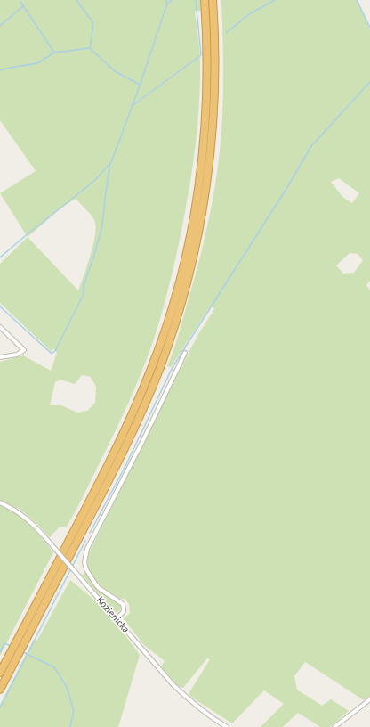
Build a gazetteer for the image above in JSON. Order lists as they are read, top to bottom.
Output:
{
  "streets": {
    "street": ["Kozienicka"]
  }
}
